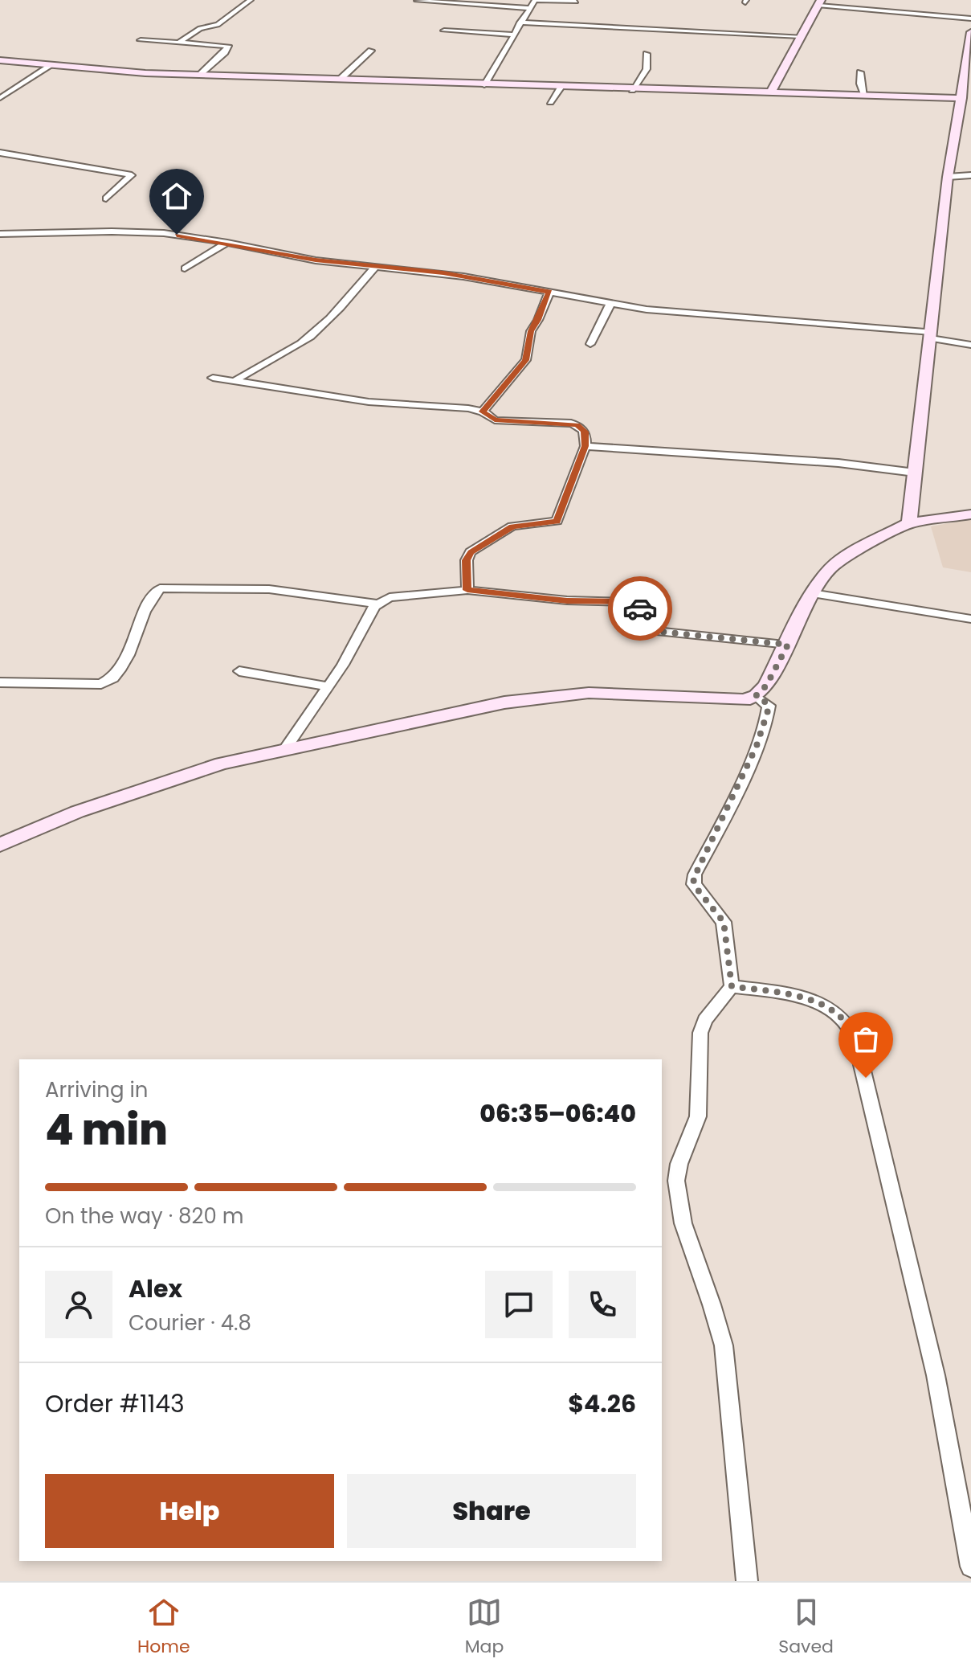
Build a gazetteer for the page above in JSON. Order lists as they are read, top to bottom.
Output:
{
  "page": {
    "heading": ["4 min", "Arriving in", "06:35–06:40"],
    "panel": [
      "Alex",
      "Courier · 4.8",
      "Order #1143",
      "$4.26"
    ],
    "bar": "On the way · 820 m",
    "buttons": ["Help", "Share"],
    "tabs": ["Home", "Map", "Saved"]
  }
}
